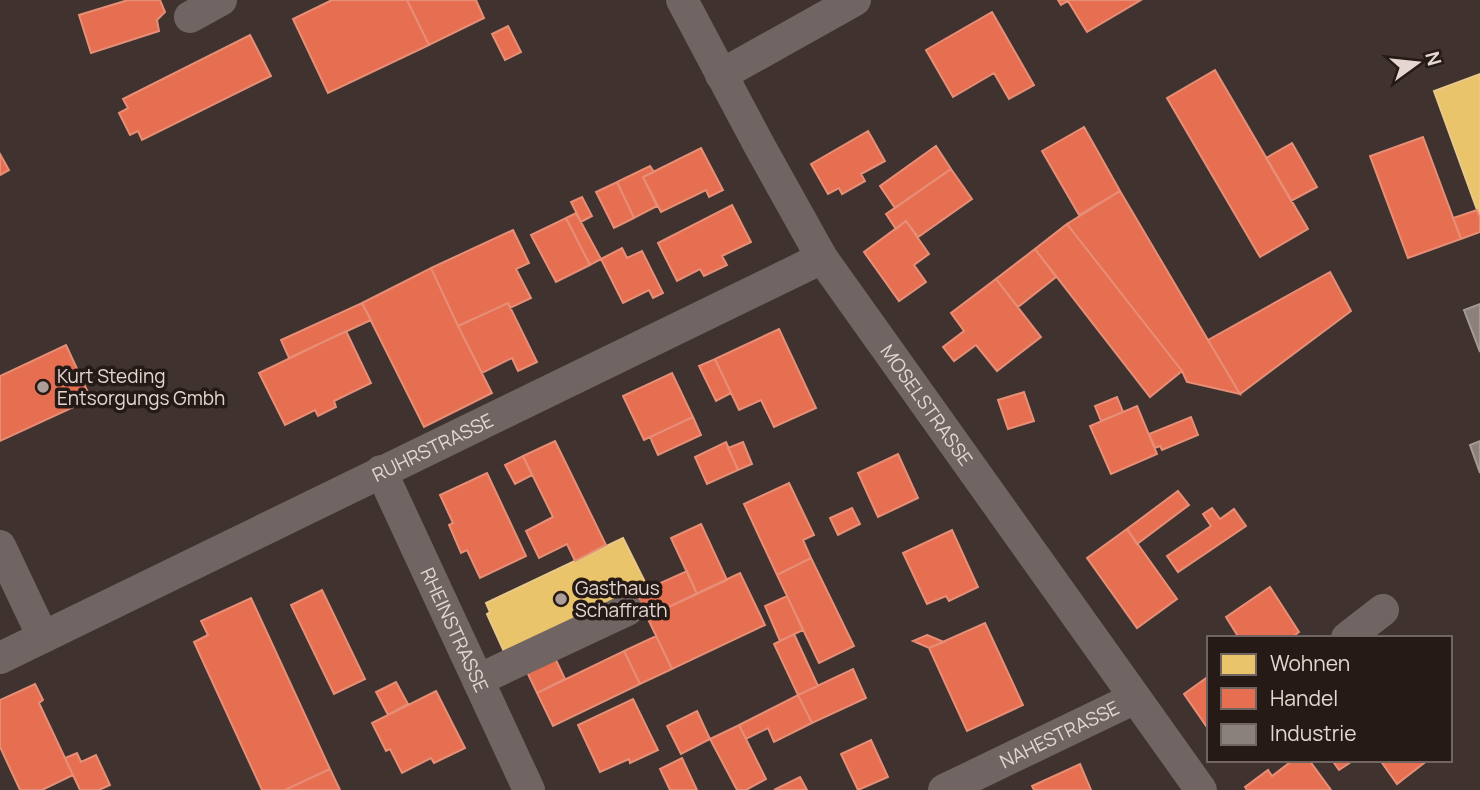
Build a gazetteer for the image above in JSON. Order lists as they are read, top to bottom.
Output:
{
  "streets": {
    "street": [
      "MOSELSTRASSE",
      "RUHRSTRASSE",
      "RHEINSTRASSE",
      "NAHESTRASSE"
    ]
  },
  "crossings": [
    ["MOSELSTRASSE", "RUHRSTRASSE"],
    ["MOSELSTRASSE", "NAHESTRASSE"],
    ["RUHRSTRASSE", "RHEINSTRASSE"]
  ],
  "places": ["Kurt Steding Entsorgungs Gmbh", "Gasthaus Schaffrath"],
  "legend": ["Wohnen", "Handel", "Industrie"],
  "north": "right"
}
